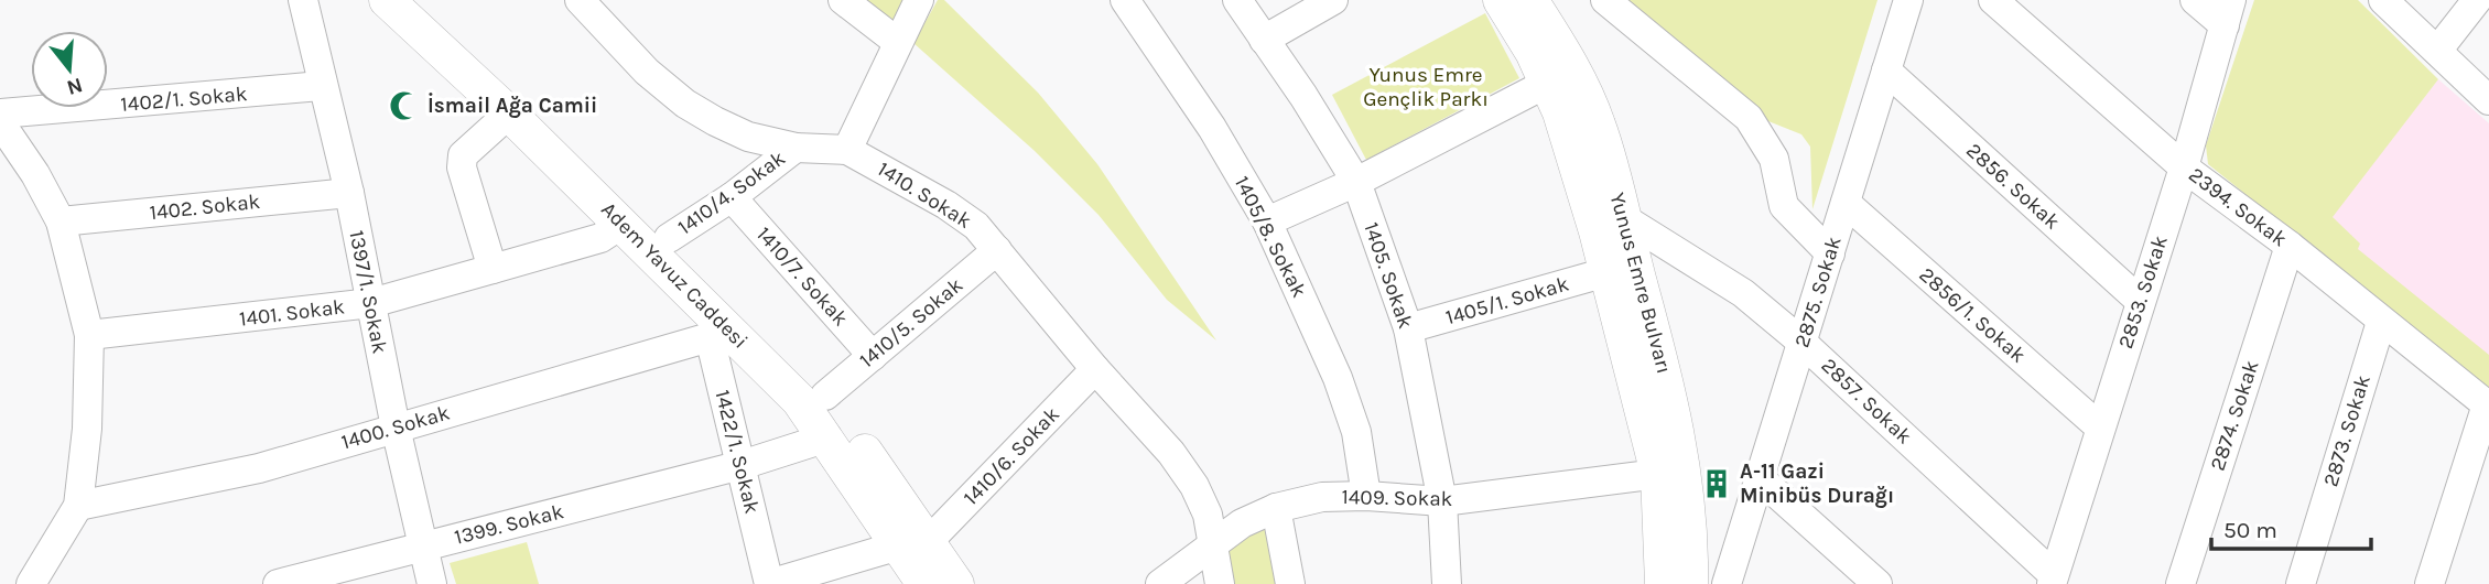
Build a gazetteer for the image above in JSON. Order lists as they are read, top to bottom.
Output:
{
  "streets": {
    "main road": ["Adem Yavuz Caddesi", "Yunus Emre Bulvarı"],
    "street": [
      "1402/1. Sokak",
      "2856. Sokak",
      "1410/4. Sokak",
      "1410. Sokak",
      "1402. Sokak",
      "2394. Sokak",
      "1405/8. Sokak",
      "1405. Sokak",
      "1410/7. Sokak",
      "1397/1. Sokak",
      "2875. Sokak",
      "2853. Sokak",
      "1405/1. Sokak",
      "1401. Sokak",
      "2856/1. Sokak",
      "1410/5. Sokak",
      "2857. Sokak",
      "2874. Sokak",
      "1400. Sokak",
      "2873. Sokak",
      "1422/1. Sokak",
      "1410/6. Sokak",
      "1409. Sokak",
      "1399. Sokak"
    ]
  },
  "crossings": [
    ["1402/1. Sokak", "1397/1. Sokak"],
    ["2856. Sokak", "2875. Sokak"],
    ["2856. Sokak", "2853. Sokak"],
    ["1410/4. Sokak", "1410. Sokak"],
    ["1410/4. Sokak", "Adem Yavuz Caddesi"],
    ["1410/4. Sokak", "1410/7. Sokak"],
    ["1410. Sokak", "1410/5. Sokak"],
    ["1410. Sokak", "1410/6. Sokak"],
    ["1410. Sokak", "1409. Sokak"],
    ["1402. Sokak", "1397/1. Sokak"],
    ["2394. Sokak", "2853. Sokak"],
    ["2394. Sokak", "2874. Sokak"],
    ["2394. Sokak", "2873. Sokak"],
    ["1405/8. Sokak", "1409. Sokak"],
    ["Adem Yavuz Caddesi", "1401. Sokak"],
    ["Adem Yavuz Caddesi", "1410/5. Sokak"],
    ["Adem Yavuz Caddesi", "1400. Sokak"],
    ["Adem Yavuz Caddesi", "1422/1. Sokak"],
    ["Adem Yavuz Caddesi", "1410/6. Sokak"],
    ["Adem Yavuz Caddesi", "1399. Sokak"],
    ["1405. Sokak", "1405/1. Sokak"],
    ["1405. Sokak", "1409. Sokak"],
    ["1410/7. Sokak", "1410/5. Sokak"],
    ["Yunus Emre Bulvarı", "1405/1. Sokak"],
    ["Yunus Emre Bulvarı", "2857. Sokak"],
    ["Yunus Emre Bulvarı", "1409. Sokak"],
    ["1397/1. Sokak", "1401. Sokak"],
    ["1397/1. Sokak", "1400. Sokak"],
    ["1397/1. Sokak", "1399. Sokak"],
    ["2875. Sokak", "2856/1. Sokak"],
    ["2875. Sokak", "2857. Sokak"],
    ["2853. Sokak", "2856/1. Sokak"],
    ["2853. Sokak", "2857. Sokak"],
    ["1400. Sokak", "1422/1. Sokak"],
    ["1422/1. Sokak", "1399. Sokak"]
  ],
  "parks": ["Yunus Emre Gençlik Parkı"],
  "places": {
    "mosque": ["İsmail Ağa Camii"],
    "building": ["A-11 Gazi Minibüs Durağı"]
  },
  "scale_bar": "50 m",
  "north": "bottom"
}
